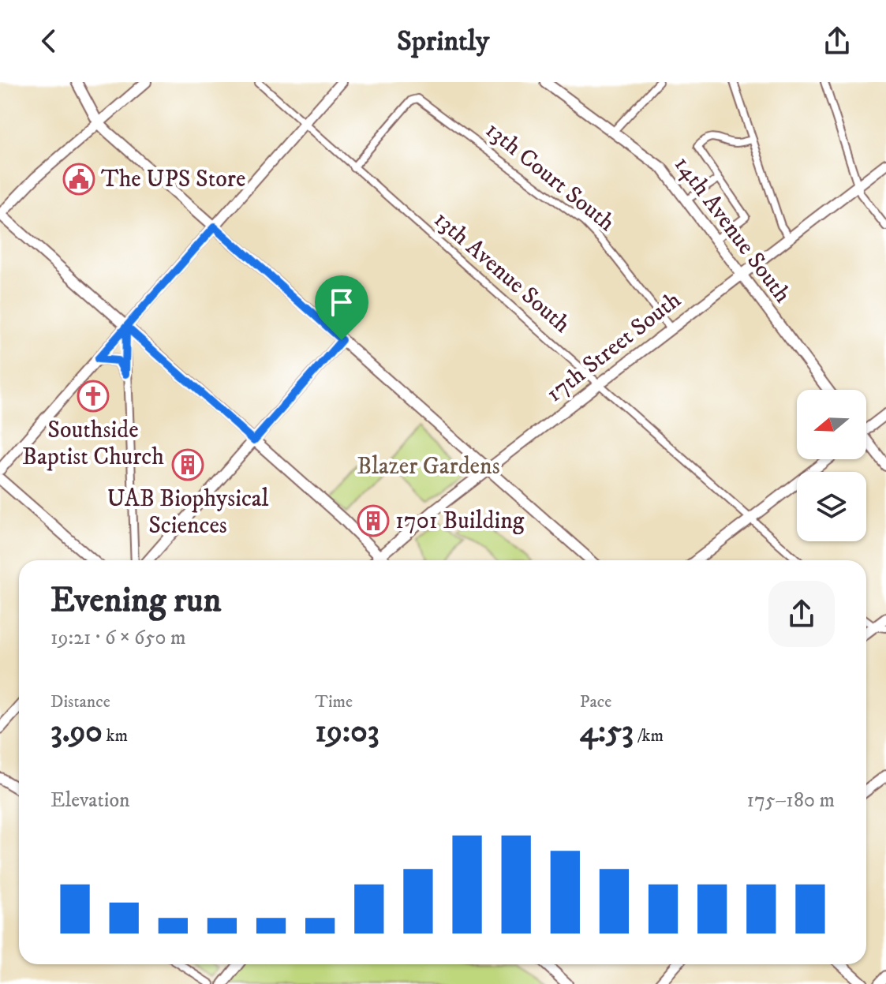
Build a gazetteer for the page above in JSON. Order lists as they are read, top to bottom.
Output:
{
  "streets": {
    "street": [
      "13th Court South",
      "14th Avenue South",
      "13th Avenue South",
      "17th Street South"
    ]
  },
  "crossings": [
    ["13th Court South", "13th Avenue South"],
    ["13th Court South", "17th Street South"],
    ["14th Avenue South", "17th Street South"],
    ["13th Avenue South", "17th Street South"]
  ],
  "parks": ["Blazer Gardens"],
  "places": {
    "public building": ["The UPS Store"],
    "church": ["Southside Baptist Church"],
    "building": ["UAB Biophysical Sciences", "1701 Building"]
  },
  "north": "left",
  "page": {
    "header": "Sprintly",
    "heading": ["Evening run", "19:21 · 6 × 650 m"],
    "stats": [
      ["Distance", "3.90 km"],
      ["Time", "19:03"],
      ["Pace", "4:53 /km"]
    ],
    "chart": ["Elevation", "175–180 m"]
  }
}
